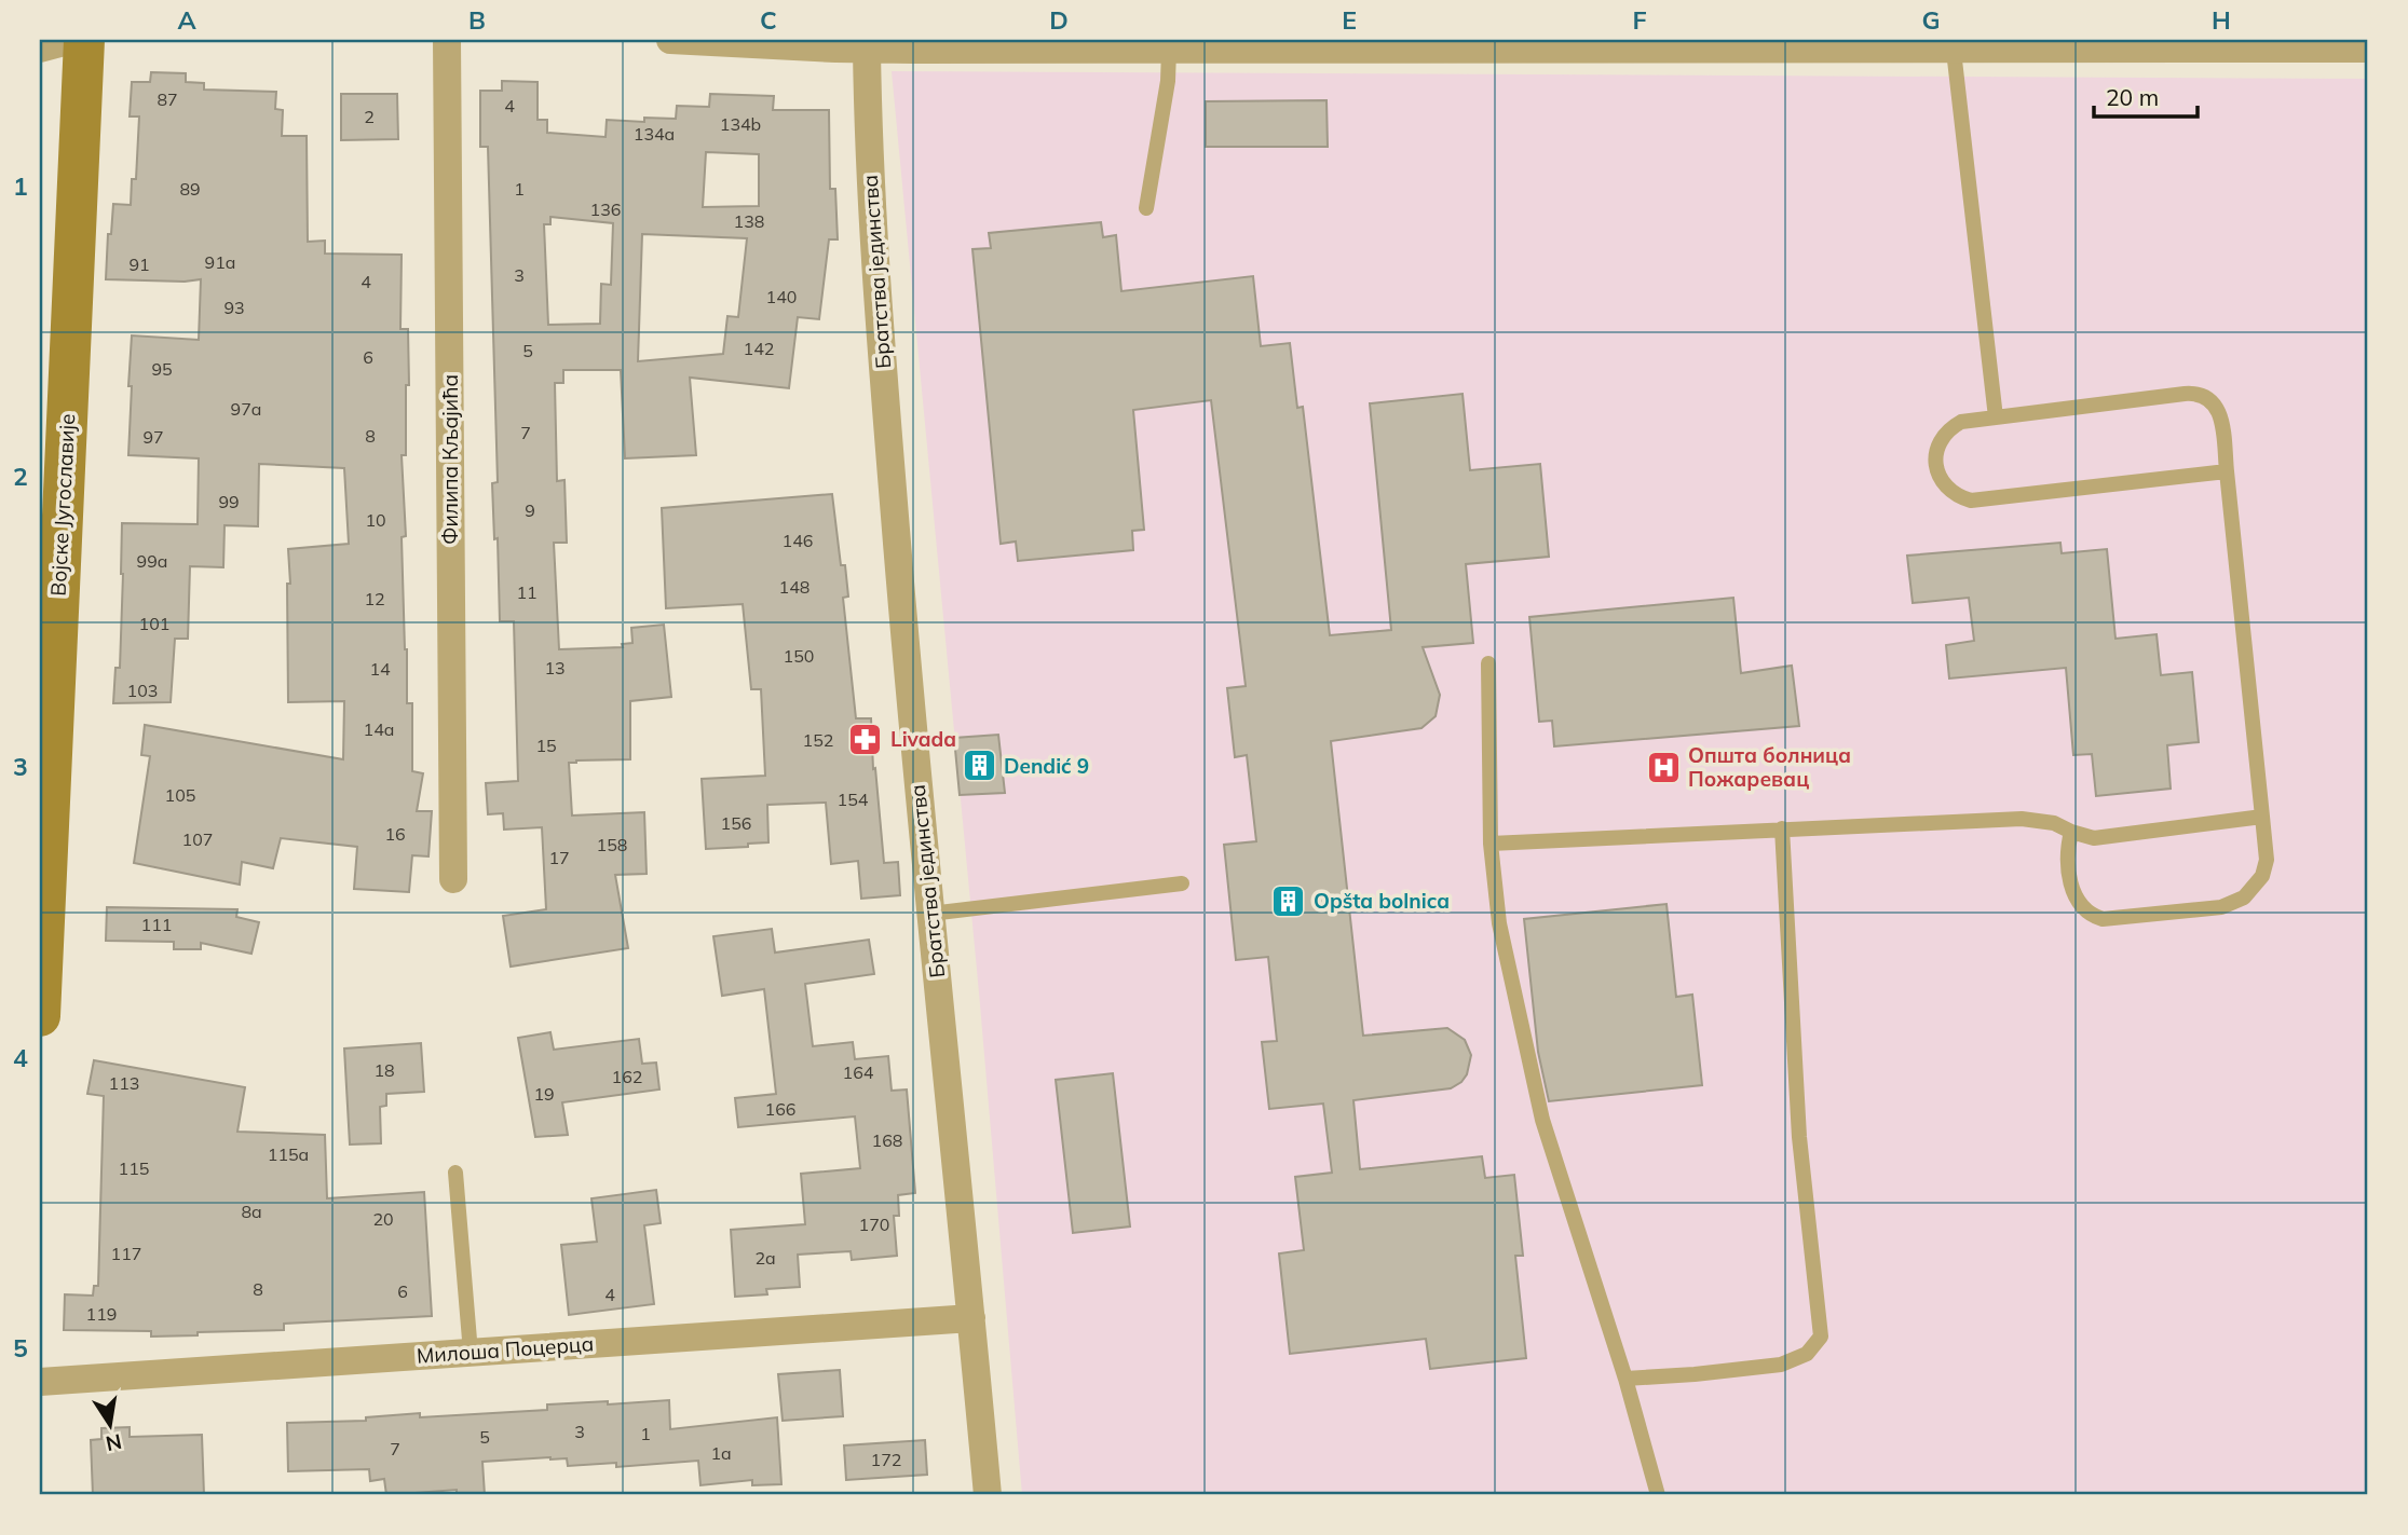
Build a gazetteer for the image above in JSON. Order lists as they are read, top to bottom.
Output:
{
  "streets": {
    "main road": ["Војске Југославије"],
    "street": ["Братства јединства", "Филипа Кљајића", "Милоша Поцерца"]
  },
  "crossings": [
    ["Братства јединства", "Милоша Поцерца"]
  ],
  "places": {
    "pharmacy": ["Livada"],
    "building": ["Dendić 9", "Opšta bolnica"],
    "hospital": ["Општа болница Пожаревац"]
  },
  "house_numbers": [
    "87",
    "4",
    "2",
    "134b",
    "134a",
    "89",
    "1",
    "136",
    "138",
    "91a",
    "91",
    "3",
    "4",
    "140",
    "93",
    "142",
    "5",
    "6",
    "95",
    "97a",
    "7",
    "8",
    "97",
    "99",
    "9",
    "10",
    "146",
    "99a",
    "148",
    "11",
    "12",
    "101",
    "150",
    "13",
    "14",
    "103",
    "14a",
    "152",
    "15",
    "105",
    "154",
    "156",
    "16",
    "107",
    "158",
    "17",
    "111",
    "18",
    "164",
    "162",
    "113",
    "19",
    "166",
    "168",
    "115a",
    "115",
    "8a",
    "20",
    "170",
    "117",
    "2a",
    "8",
    "6",
    "4",
    "119",
    "3",
    "1",
    "5",
    "7",
    "1a",
    "172"
  ],
  "scale_bar": "20 m",
  "north": "bottom",
  "grid": {
    "columns": [
      "A",
      "B",
      "C",
      "D",
      "E",
      "F",
      "G",
      "H"
    ],
    "rows": [
      "1",
      "2",
      "3",
      "4",
      "5"
    ]
  }
}
